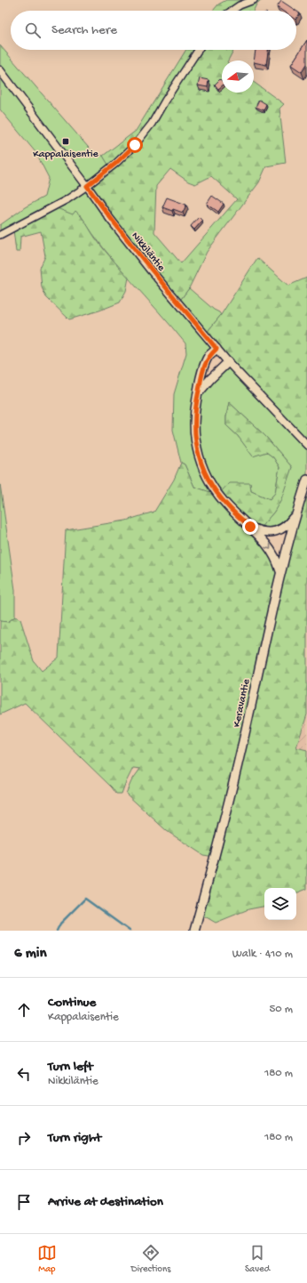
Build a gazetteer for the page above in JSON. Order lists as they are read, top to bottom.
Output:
{
  "streets": {
    "main road": ["Keravantie"],
    "street": ["Nikkiläntie"]
  },
  "places": {
    "transit": ["Kappalaisentie"]
  },
  "north": "left",
  "page": {
    "search": "Search here",
    "heading": ["6 min", "Walk · 410 m"],
    "list": [
      ["Continue", "Kappalaisentie", "50 m"],
      ["Turn left", "Nikkiläntie", "180 m"],
      ["Turn right", "180 m"],
      "Arrive at destination"
    ],
    "nav": ["Map", "Directions", "Saved"]
  }
}
